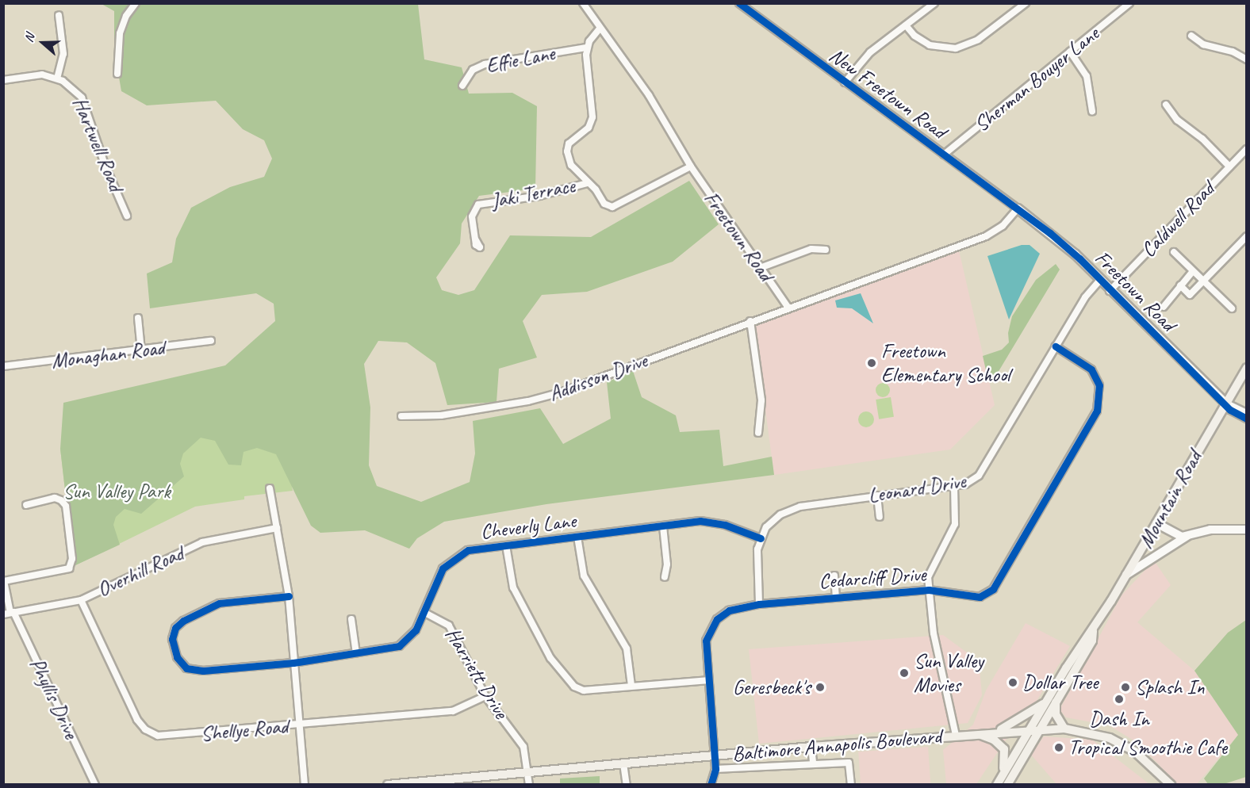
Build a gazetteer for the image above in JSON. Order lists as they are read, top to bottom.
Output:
{
  "streets": {
    "main road": ["Mountain Road", "Baltimore Annapolis Boulevard"],
    "street": [
      "Effie Lane",
      "Sherman Bouyer Lane",
      "New Freetown Road",
      "Hartwell Road",
      "Jaki Terrace",
      "Caldwell Road",
      "Freetown Road",
      "Monaghan Road",
      "Addisson Drive",
      "Leonard Drive",
      "Cheverly Lane",
      "Overhill Road",
      "Cedarcliff Drive",
      "Harriett Drive",
      "Phyllis Drive",
      "Shellye Road"
    ]
  },
  "crossings": [
    ["Sherman Bouyer Lane", "New Freetown Road"],
    ["New Freetown Road", "Freetown Road"],
    ["Jaki Terrace", "Freetown Road"],
    ["Caldwell Road", "Freetown Road"],
    ["Freetown Road", "Addisson Drive"],
    ["Freetown Road", "Leonard Drive"],
    ["Freetown Road", "Mountain Road"],
    ["Leonard Drive", "Cheverly Lane"],
    ["Leonard Drive", "Cedarcliff Drive"],
    ["Mountain Road", "Baltimore Annapolis Boulevard"],
    ["Cheverly Lane", "Harriett Drive"],
    ["Overhill Road", "Phyllis Drive"],
    ["Overhill Road", "Shellye Road"],
    ["Cedarcliff Drive", "Baltimore Annapolis Boulevard"],
    ["Harriett Drive", "Shellye Road"],
    ["Harriett Drive", "Baltimore Annapolis Boulevard"]
  ],
  "parks": ["Sun Valley Park"],
  "places": [
    "Freetown Elementary School",
    "Sun Valley Movies",
    "Dollar Tree",
    "Geresbeck's",
    "Splash In",
    "Dash In",
    "Tropical Smoothie Cafe"
  ],
  "north": "left"
}
